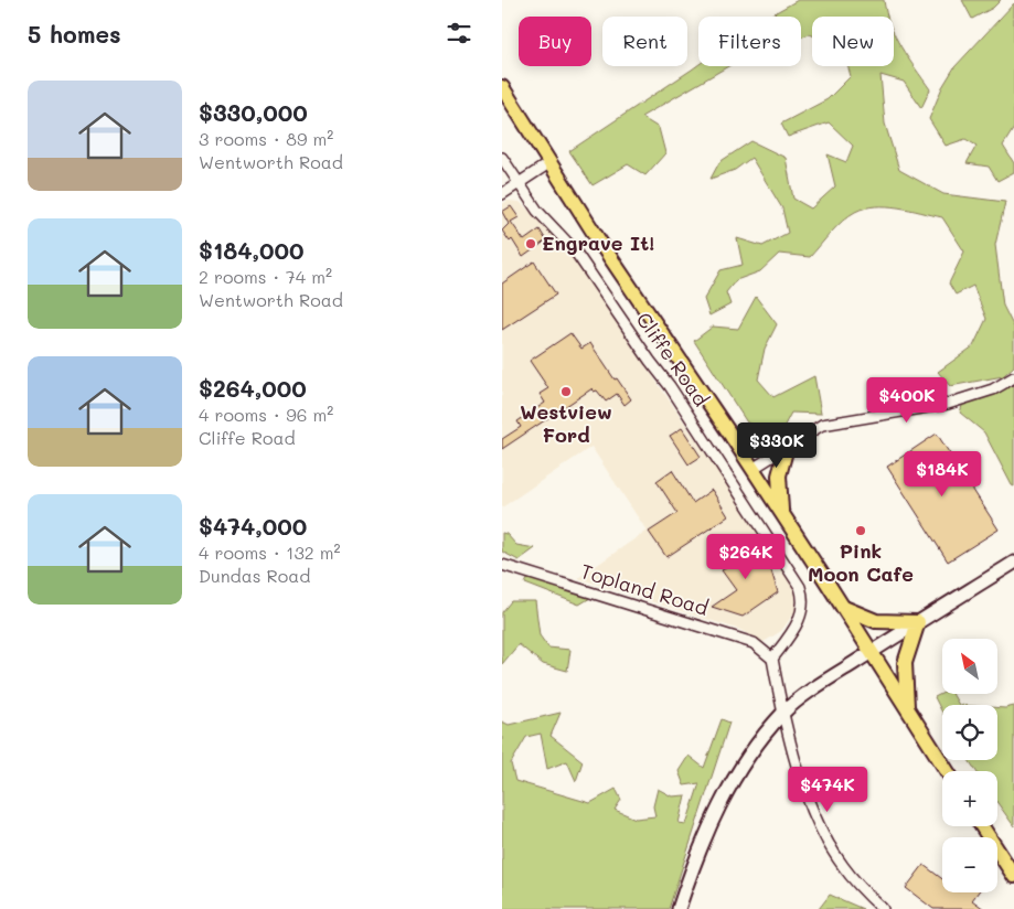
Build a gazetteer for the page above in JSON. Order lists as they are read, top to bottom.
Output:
{
  "streets": {
    "street": ["Cliffe Road", "Topland Road"]
  },
  "crossings": [
    ["Cliffe Road", "Topland Road"]
  ],
  "places": ["Engrave It!", "Westview Ford", "Pink Moon Cafe"],
  "north": "top left",
  "page": {
    "heading": "5 homes",
    "chip": [
      "Buy",
      "Rent",
      "Filters",
      "New"
    ],
    "list": [
      {
        "name": "$330,000",
        "note": "3 rooms · 89 m² · Wentworth Road"
      },
      {
        "name": "$184,000",
        "note": "2 rooms · 74 m² · Wentworth Road"
      },
      {
        "name": "$264,000",
        "note": "4 rooms · 96 m² · Cliffe Road"
      },
      {
        "name": "$474,000",
        "note": "4 rooms · 132 m² · Dundas Road"
      }
    ],
    "price": [
      "$400K",
      "$330K",
      "$184K",
      "$264K",
      "$474K"
    ],
    "map_buttons": ["+", "−"]
  }
}
